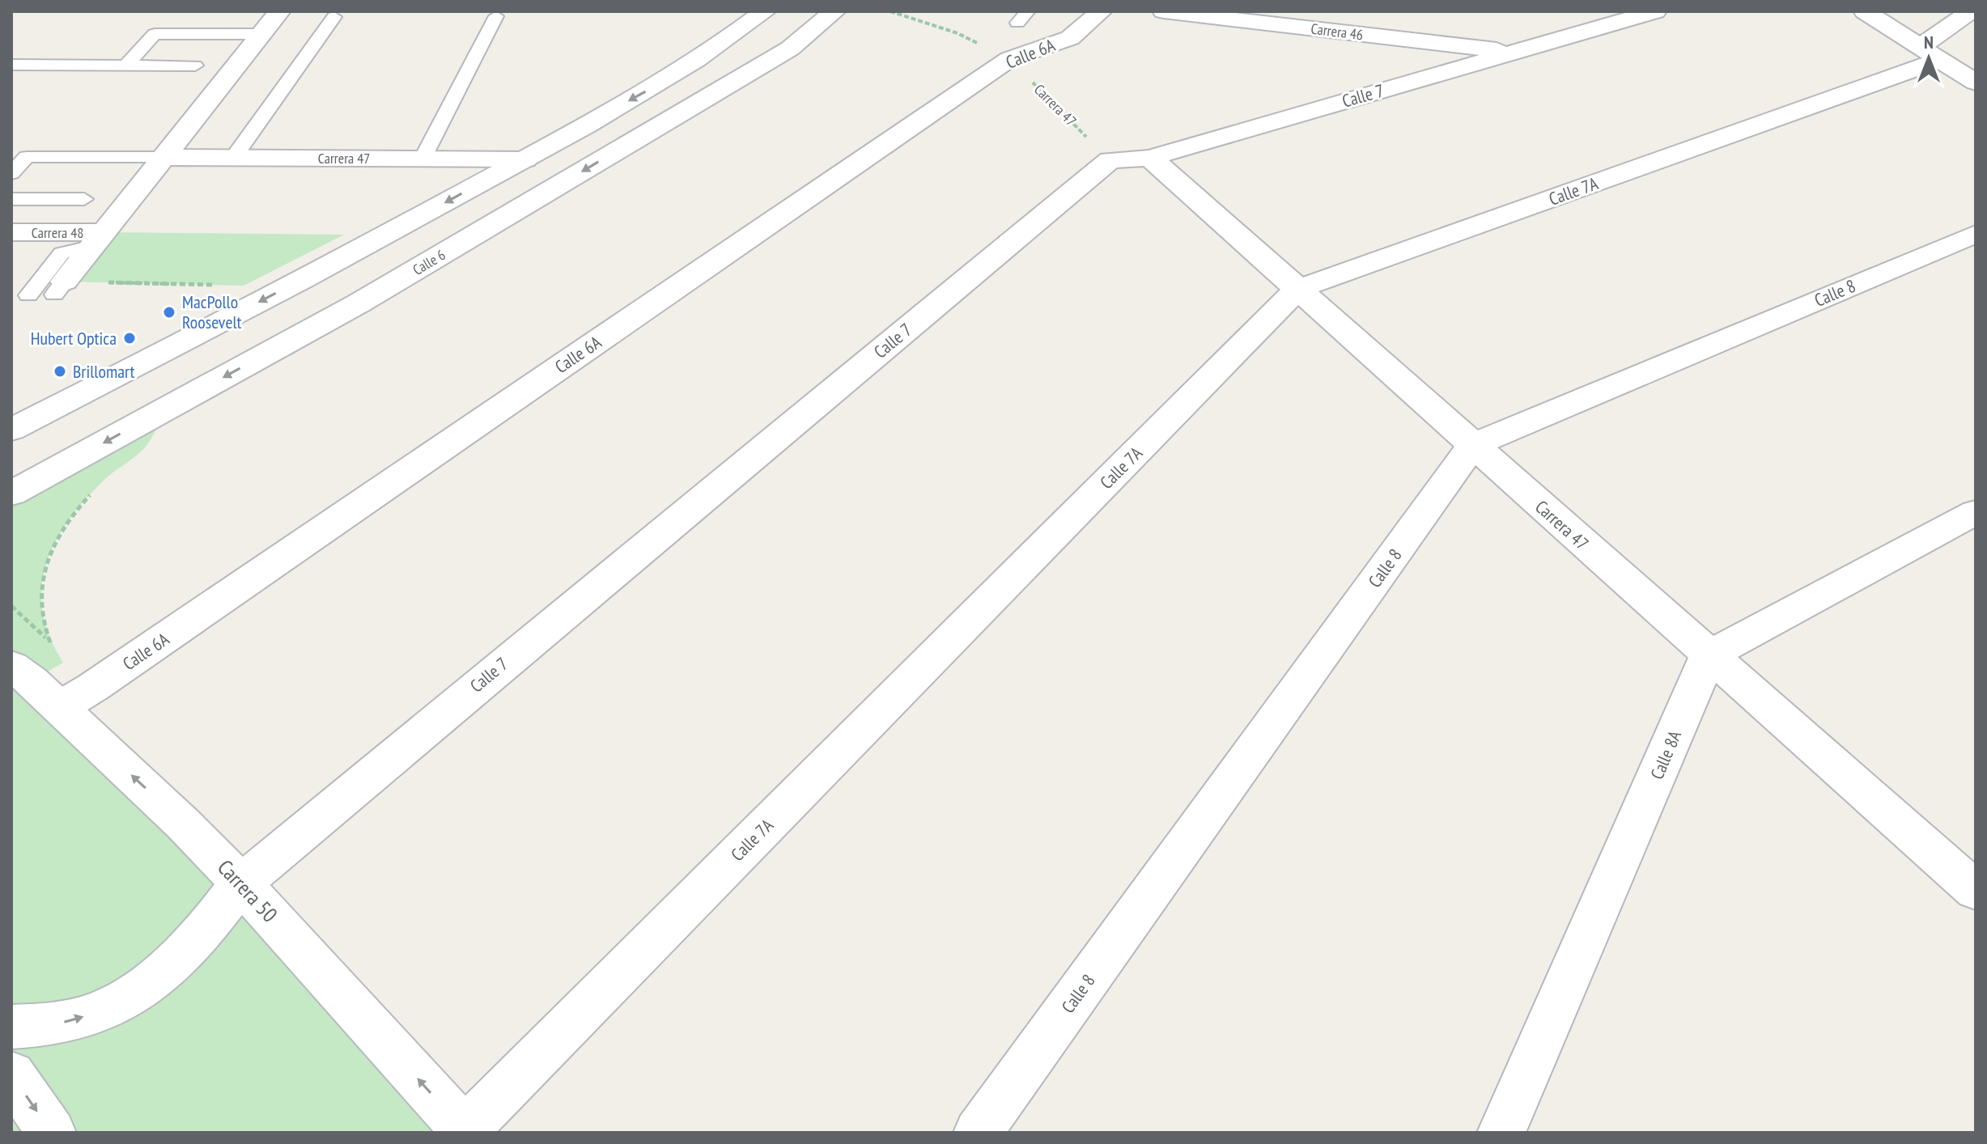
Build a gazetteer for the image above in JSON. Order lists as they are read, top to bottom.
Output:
{
  "streets": {
    "street": [
      "Carrera 46",
      "Calle 6A",
      "Calle 7",
      "Carrera 47",
      "Calle 7A",
      "Carrera 48",
      "Calle 6",
      "Calle 8",
      "Calle 8A",
      "Carrera 50"
    ]
  },
  "crossings": [
    ["Carrera 46", "Calle 7"],
    ["Calle 6A", "Carrera 47"],
    ["Calle 6A", "Carrera 50"],
    ["Calle 7", "Carrera 47"],
    ["Calle 7", "Carrera 50"],
    ["Carrera 47", "Calle 7A"],
    ["Carrera 47", "Calle 8"],
    ["Carrera 47", "Calle 8A"],
    ["Calle 7A", "Carrera 50"]
  ],
  "one_way": ["Carrera 50"],
  "places": ["MacPollo Roosevelt", "Hubert Optica", "Brillomart"],
  "north": "top"
}
